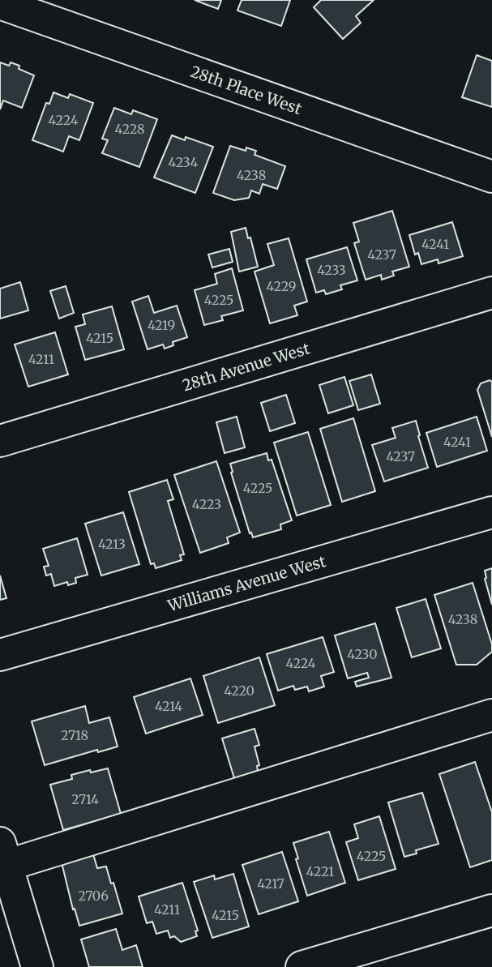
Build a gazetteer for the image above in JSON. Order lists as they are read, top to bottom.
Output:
{
  "streets": {
    "street": ["28th Place West", "28th Avenue West", "Williams Avenue West"]
  },
  "house_numbers": [
    "4224",
    "4228",
    "4234",
    "4238",
    "4241",
    "4237",
    "4233",
    "4229",
    "4225",
    "4219",
    "4215",
    "4211",
    "4241",
    "4237",
    "4225",
    "4223",
    "4213",
    "4238",
    "4230",
    "4224",
    "4220",
    "4214",
    "2718",
    "2714",
    "4225",
    "4221",
    "4217",
    "2706",
    "4211",
    "4215"
  ]
}
